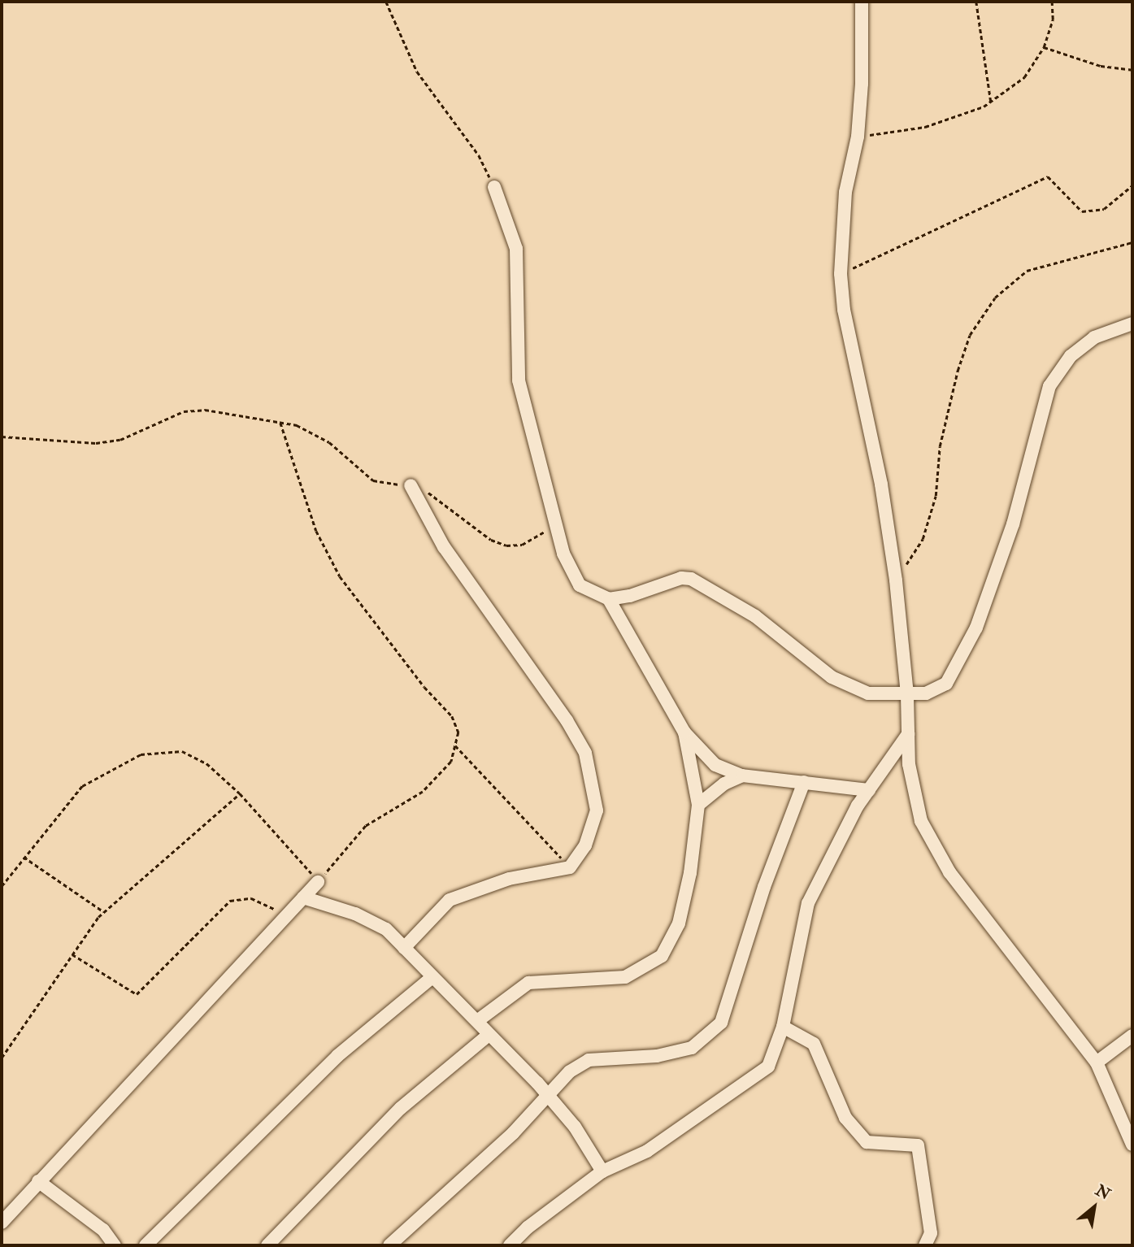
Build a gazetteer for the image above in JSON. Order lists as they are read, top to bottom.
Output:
{
  "north": "top right"
}
